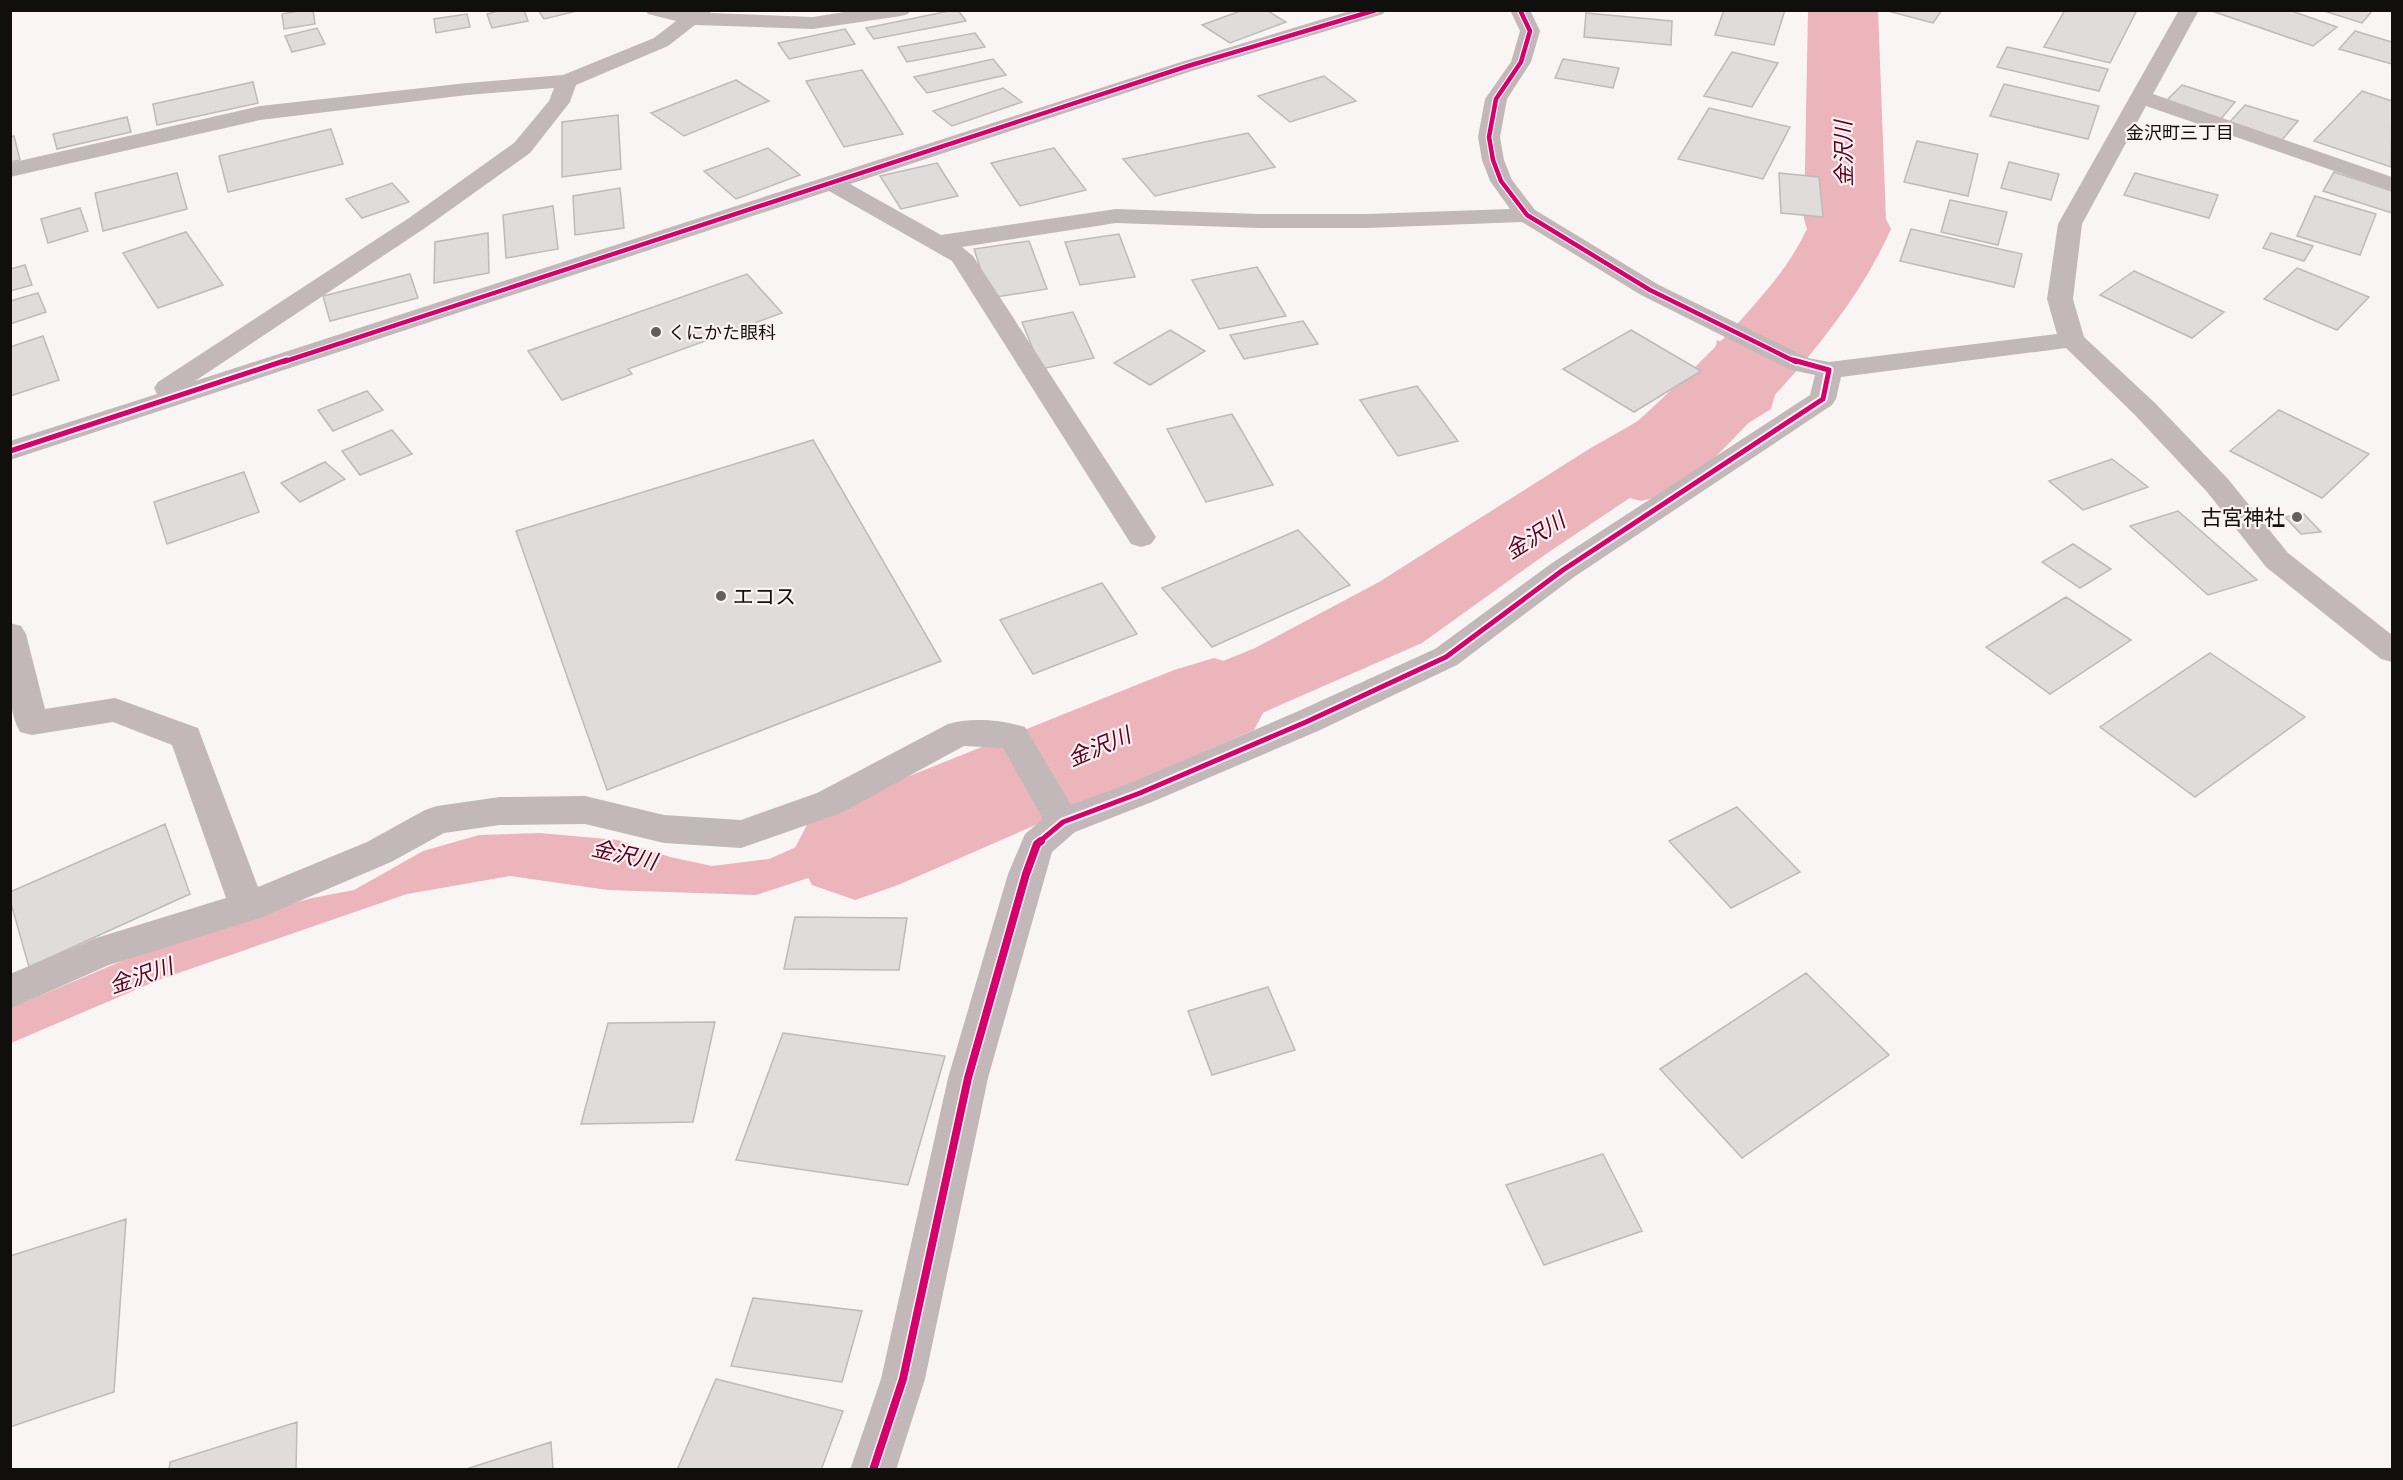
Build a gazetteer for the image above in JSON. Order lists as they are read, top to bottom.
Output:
{
  "districts": ["金沢町三丁目"],
  "water": ["金沢川"],
  "places": ["くにかた眼科", "古宮神社", "エコス"]
}
